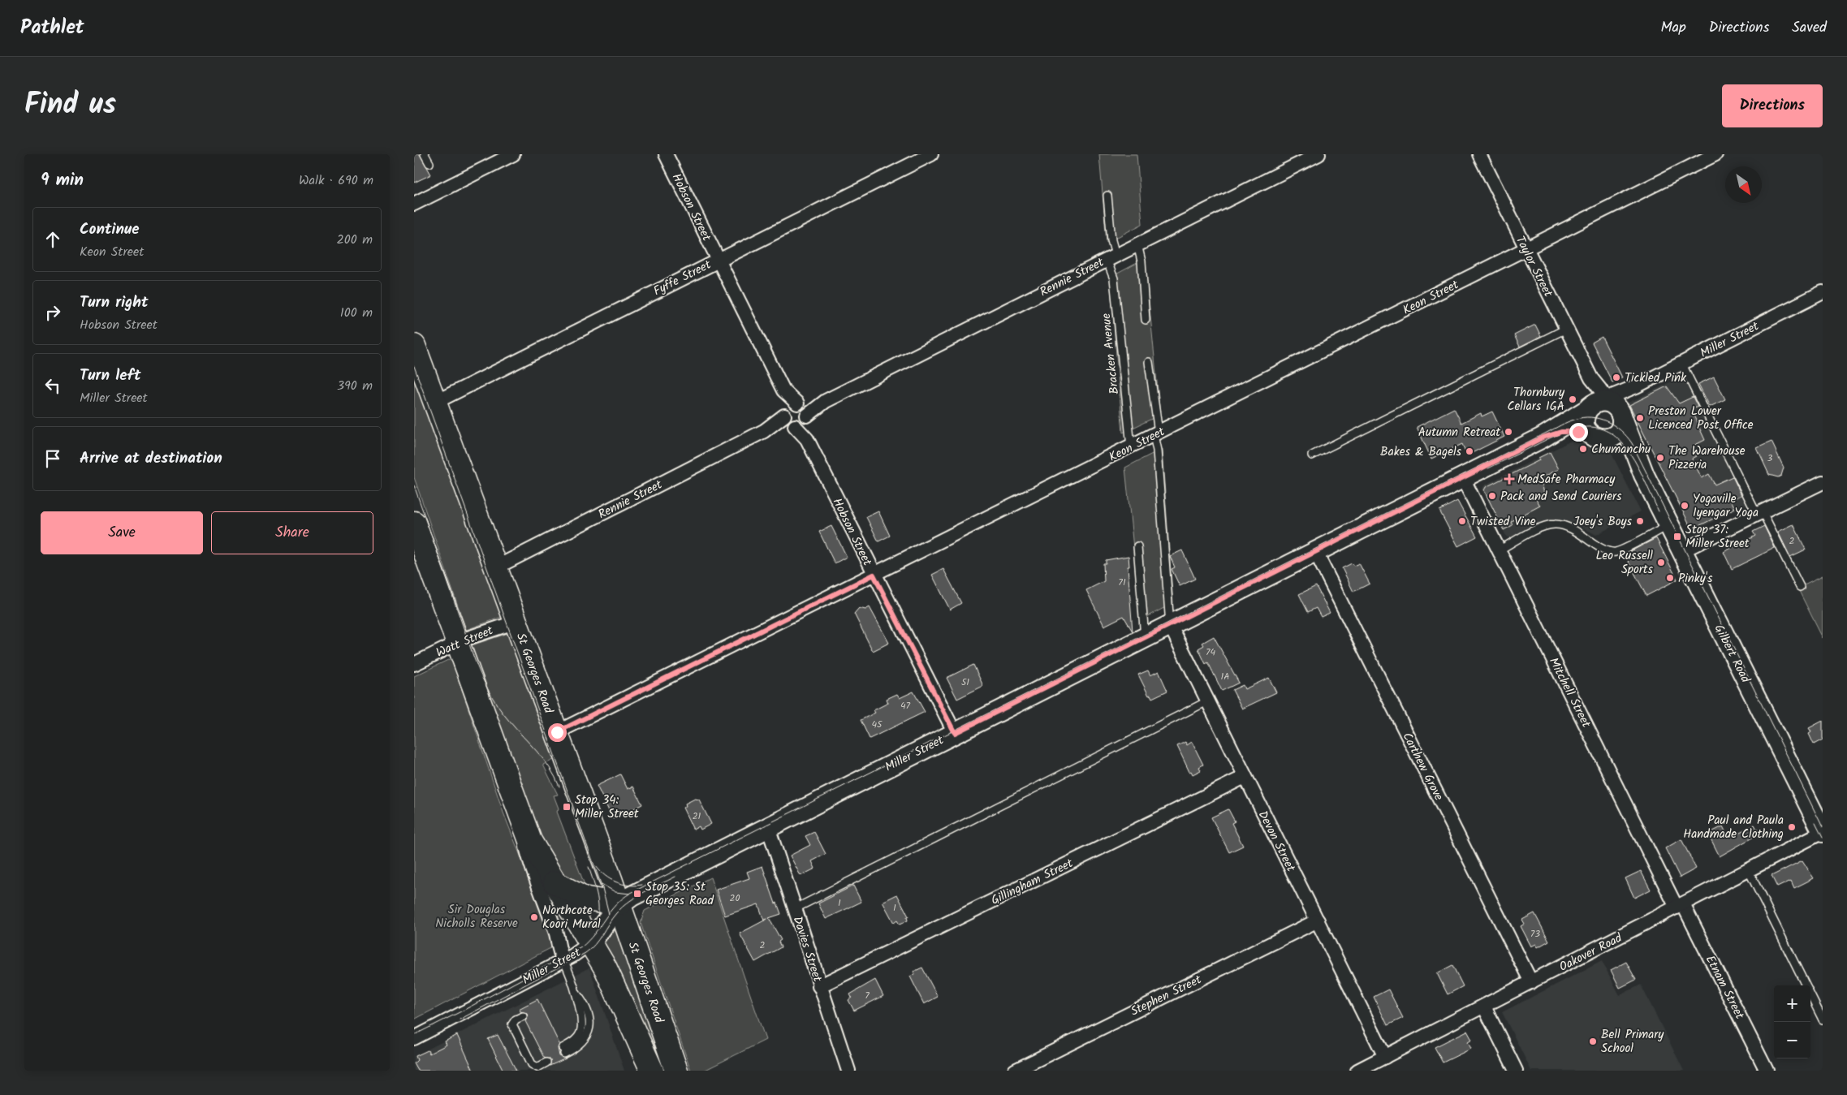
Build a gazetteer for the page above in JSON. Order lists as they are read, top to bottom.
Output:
{
  "streets": {
    "highway": ["St Georges Road"],
    "street": [
      "Hobson Street",
      "Taylor Street",
      "Rennie Street",
      "Fyffe Street",
      "Keon Street",
      "Miller Street",
      "Watt Street",
      "Gilbert Road",
      "Mitchell Street",
      "Carthew Grove",
      "Devon Street",
      "Gillingham Street",
      "Davies Street",
      "Oakover Road",
      "Etnam Street",
      "Stephen Street"
    ],
    "lane": ["Bracken Avenue"]
  },
  "crossings": [
    ["Hobson Street", "Rennie Street"],
    ["Hobson Street", "Fyffe Street"],
    ["Hobson Street", "Keon Street"],
    ["Hobson Street", "Miller Street"],
    ["Taylor Street", "Keon Street"],
    ["Taylor Street", "Miller Street"],
    ["Taylor Street", "Gilbert Road"],
    ["Rennie Street", "Bracken Avenue"],
    ["Rennie Street", "St Georges Road"],
    ["Fyffe Street", "St Georges Road"],
    ["Keon Street", "Bracken Avenue"],
    ["Keon Street", "St Georges Road"],
    ["Miller Street", "Gilbert Road"],
    ["Miller Street", "St Georges Road"],
    ["Miller Street", "Mitchell Street"],
    ["Miller Street", "Carthew Grove"],
    ["Miller Street", "Devon Street"],
    ["Miller Street", "Davies Street"],
    ["Watt Street", "St Georges Road"],
    ["Gilbert Road", "Oakover Road"],
    ["Mitchell Street", "Oakover Road"],
    ["Mitchell Street", "Etnam Street"],
    ["Carthew Grove", "Oakover Road"],
    ["Devon Street", "Gillingham Street"],
    ["Devon Street", "Oakover Road"],
    ["Devon Street", "Stephen Street"],
    ["Gillingham Street", "Davies Street"],
    ["Oakover Road", "Etnam Street"]
  ],
  "parks": ["Sir Douglas Nicholls Reserve"],
  "places": {
    "other": [
      "Tickled Pink",
      "Thornbury Cellars IGA",
      "Preston Lower Licenced Post Office",
      "Autumn Retreat",
      "Chumanchu",
      "Bakes & Bagels",
      "The Warehouse Pizzeria",
      "Pack and Send Couriers",
      "Yogaville Iyengar Yoga",
      "Twisted Vine",
      "Joey's Boys",
      "Leo Russell Sports",
      "Pinky's",
      "Paul and Paula Handmade Clothing",
      "Northcote Koori Mural",
      "Bell Primary School"
    ],
    "health": ["MedSafe Pharmacy"],
    "transit": ["Stop 37: Miller Street", "Stop 34: Miller Street", "Stop 35: St Georges Road"]
  },
  "house_numbers": [
    "3",
    "2",
    "71",
    "74",
    "1A",
    "51",
    "47",
    "45",
    "21",
    "20",
    "1",
    "1",
    "73",
    "2",
    "7"
  ],
  "north": "bottom right",
  "page": {
    "header": "Pathlet",
    "nav": ["Map", "Directions", "Saved"],
    "title": "Find us",
    "buttons": [
      "Directions",
      ["Save", "Share"]
    ],
    "heading": ["9 min", "Walk · 690 m"],
    "list": [
      ["Continue", "Keon Street", "200 m"],
      ["Turn right", "Hobson Street", "100 m"],
      ["Turn left", "Miller Street", "390 m"],
      "Arrive at destination"
    ],
    "map_buttons": ["+", "−"]
  }
}
